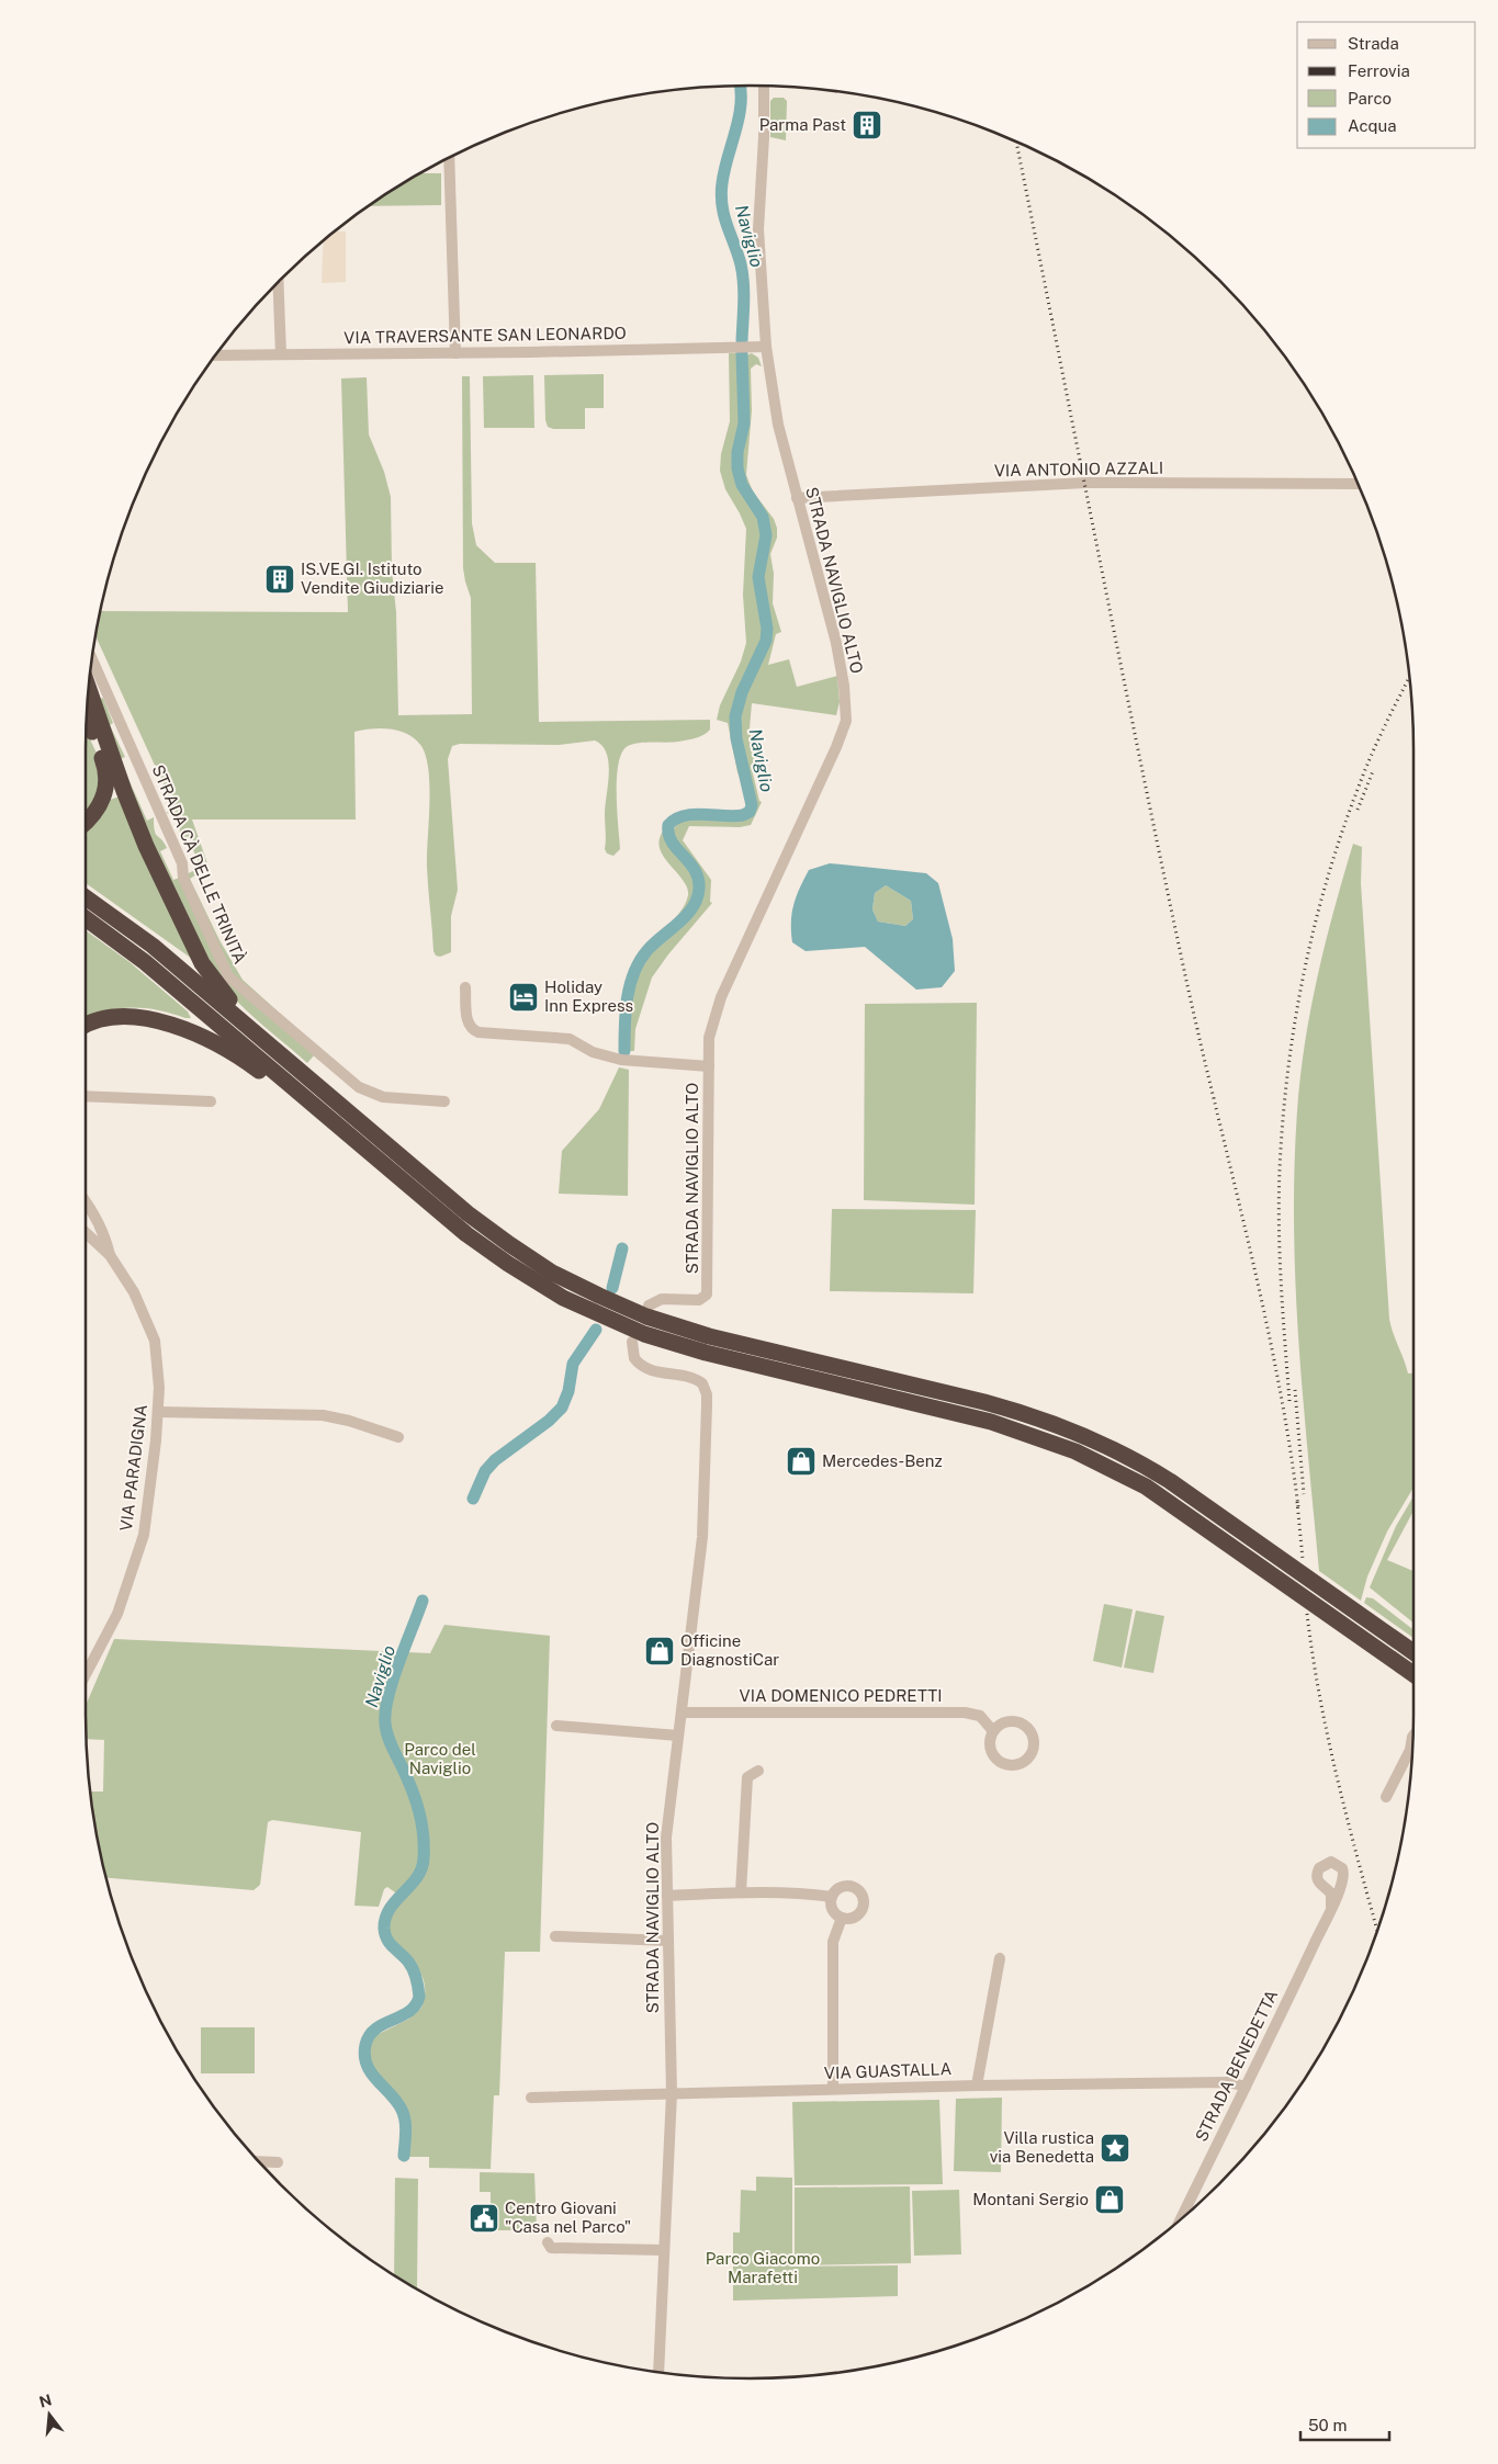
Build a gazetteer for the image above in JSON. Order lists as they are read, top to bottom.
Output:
{
  "streets": {
    "street": [
      "VIA TRAVERSANTE SAN LEONARDO",
      "VIA ANTONIO AZZALI",
      "STRADA NAVIGLIO ALTO",
      "STRADA CÀ DELLE TRINITÀ",
      "VIA PARADIGNA",
      "VIA DOMENICO PEDRETTI",
      "STRADA BENEDETTA",
      "VIA GUASTALLA"
    ]
  },
  "crossings": [
    ["VIA TRAVERSANTE SAN LEONARDO", "STRADA NAVIGLIO ALTO"],
    ["VIA ANTONIO AZZALI", "STRADA NAVIGLIO ALTO"],
    ["STRADA NAVIGLIO ALTO", "VIA DOMENICO PEDRETTI"],
    ["STRADA NAVIGLIO ALTO", "VIA GUASTALLA"],
    ["STRADA BENEDETTA", "VIA GUASTALLA"]
  ],
  "water": ["Naviglio"],
  "parks": ["Parco del Naviglio", "Parco Giacomo Marafetti"],
  "places": {
    "building": ["Parma Past", "IS.VE.GI. Istituto Vendite Giudiziarie"],
    "hotel": ["Holiday Inn Express"],
    "shop": ["Mercedes-Benz", "Officine DiagnostiCar", "Montani Sergio"],
    "place": ["Villa rustica via Benedetta"],
    "public building": ["Centro Giovani \"Casa nel Parco\""]
  },
  "legend": [
    "Strada",
    "Ferrovia",
    "Parco",
    "Acqua"
  ],
  "scale_bar": "50 m",
  "north": "top"
}
